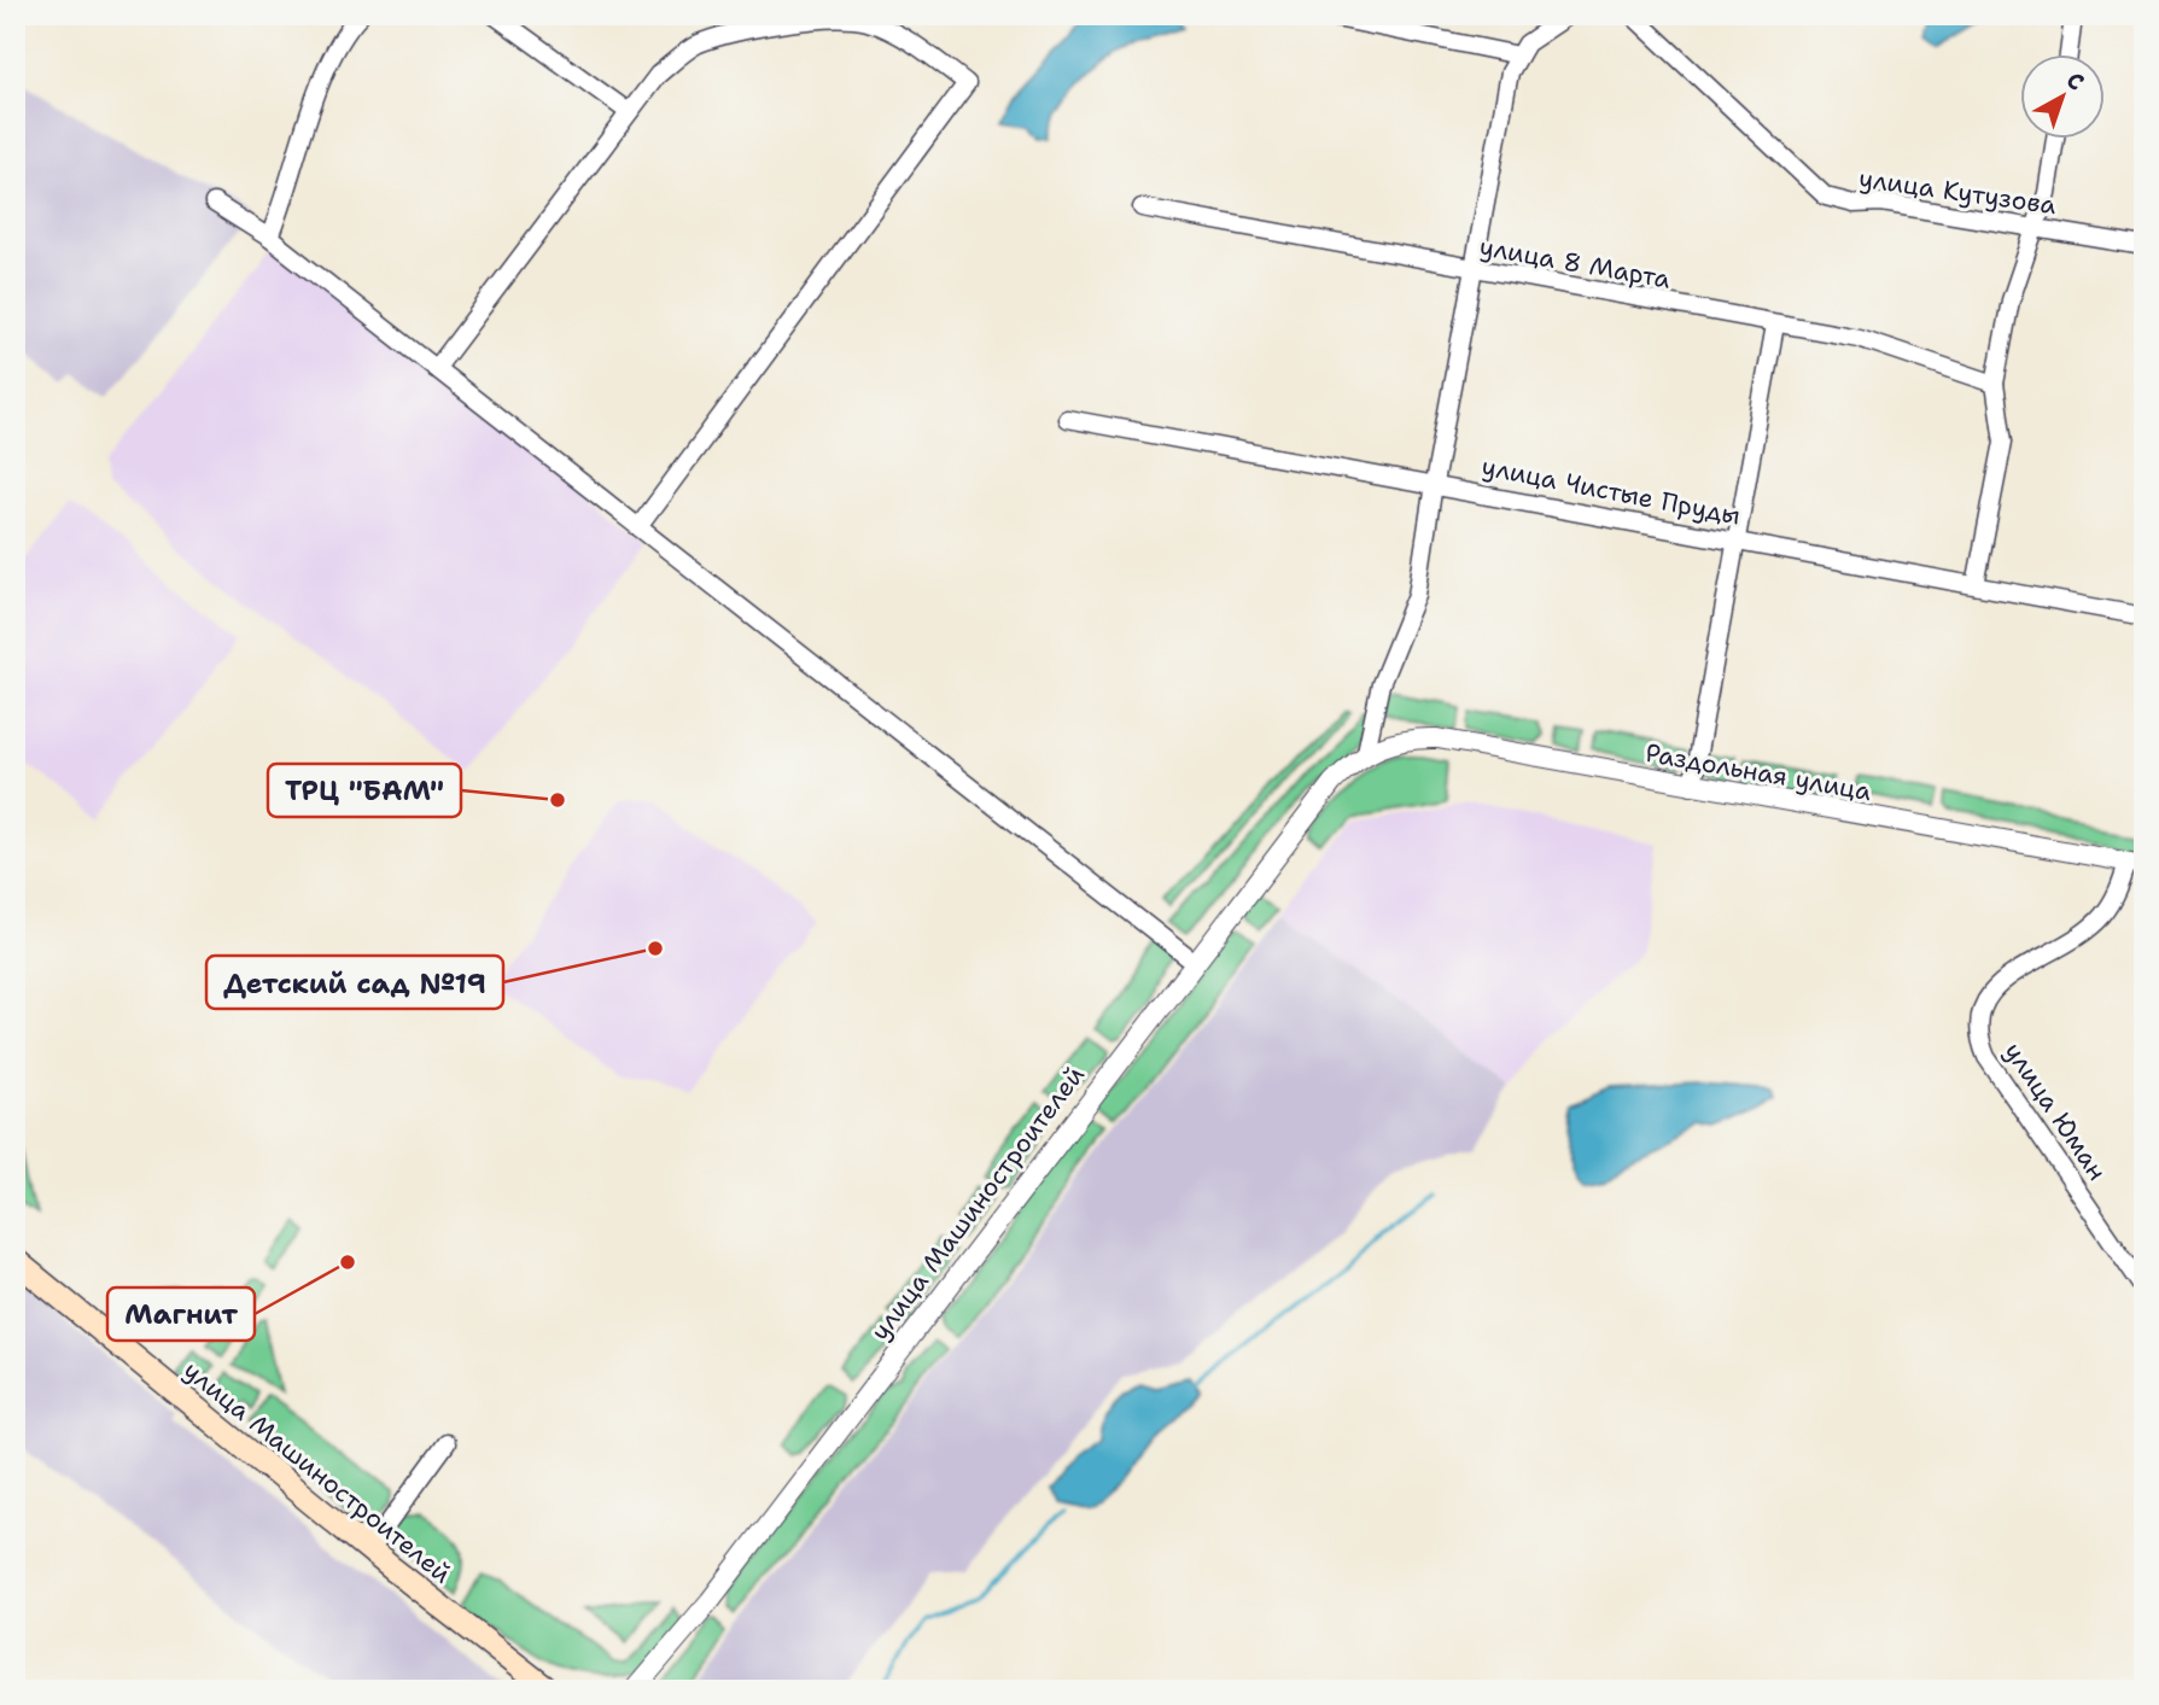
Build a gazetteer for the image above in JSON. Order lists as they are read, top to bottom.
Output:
{
  "streets": {
    "main road": ["улица Машиностроителей"],
    "street": [
      "улица Кутузова",
      "улица 8 Марта",
      "улица Чистые Пруды",
      "Раздольная улица",
      "улица Юман"
    ]
  },
  "crossings": [
    ["Раздольная улица", "улица Юман"],
    ["Раздольная улица", "улица Машиностроителей"]
  ],
  "places": ["ТРЦ \"БАМ\"", "Детский сад №19", "Магнит"],
  "north": "top right"
}
